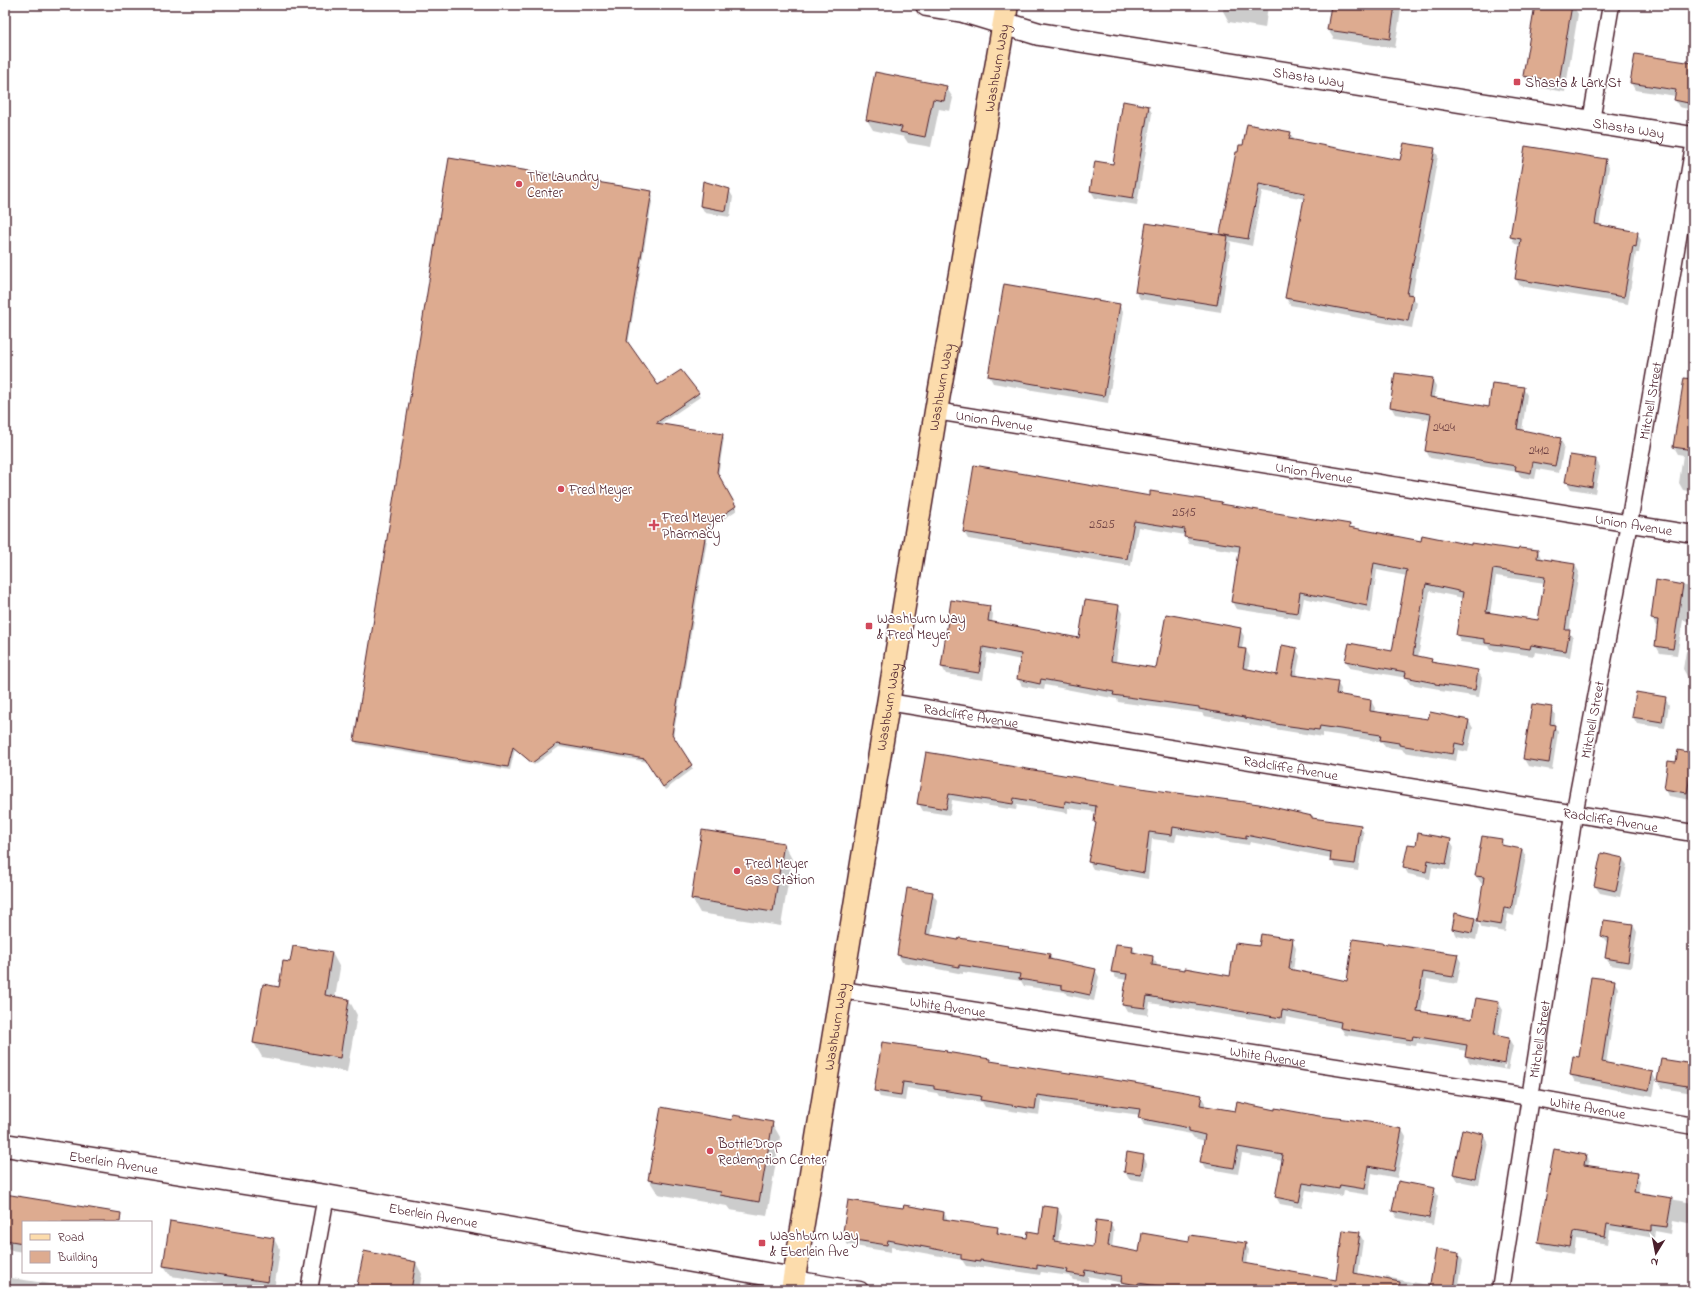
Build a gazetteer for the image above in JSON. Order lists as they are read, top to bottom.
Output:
{
  "streets": {
    "main road": ["Washburn Way"],
    "street": [
      "Shasta Way",
      "Mitchell Street",
      "Union Avenue",
      "Radcliffe Avenue",
      "White Avenue",
      "Eberlein Avenue"
    ]
  },
  "crossings": [
    ["Washburn Way", "Shasta Way"],
    ["Washburn Way", "Union Avenue"],
    ["Washburn Way", "Radcliffe Avenue"],
    ["Washburn Way", "White Avenue"],
    ["Washburn Way", "Eberlein Avenue"],
    ["Mitchell Street", "Union Avenue"],
    ["Mitchell Street", "Radcliffe Avenue"],
    ["Mitchell Street", "White Avenue"]
  ],
  "places": {
    "transit": ["Shasta & Lark St", "Washburn Way & Fred Meyer", "Washburn Way & Eberlein Ave"],
    "other": [
      "The Laundry Center",
      "Fred Meyer",
      "Fred Meyer Gas Station",
      "BottleDrop Redemption Center"
    ],
    "health": ["Fred Meyer Pharmacy"]
  },
  "house_numbers": [
    "2424",
    "2412",
    "2515",
    "2525"
  ],
  "legend": ["Road", "Building"],
  "north": "bottom"
}
